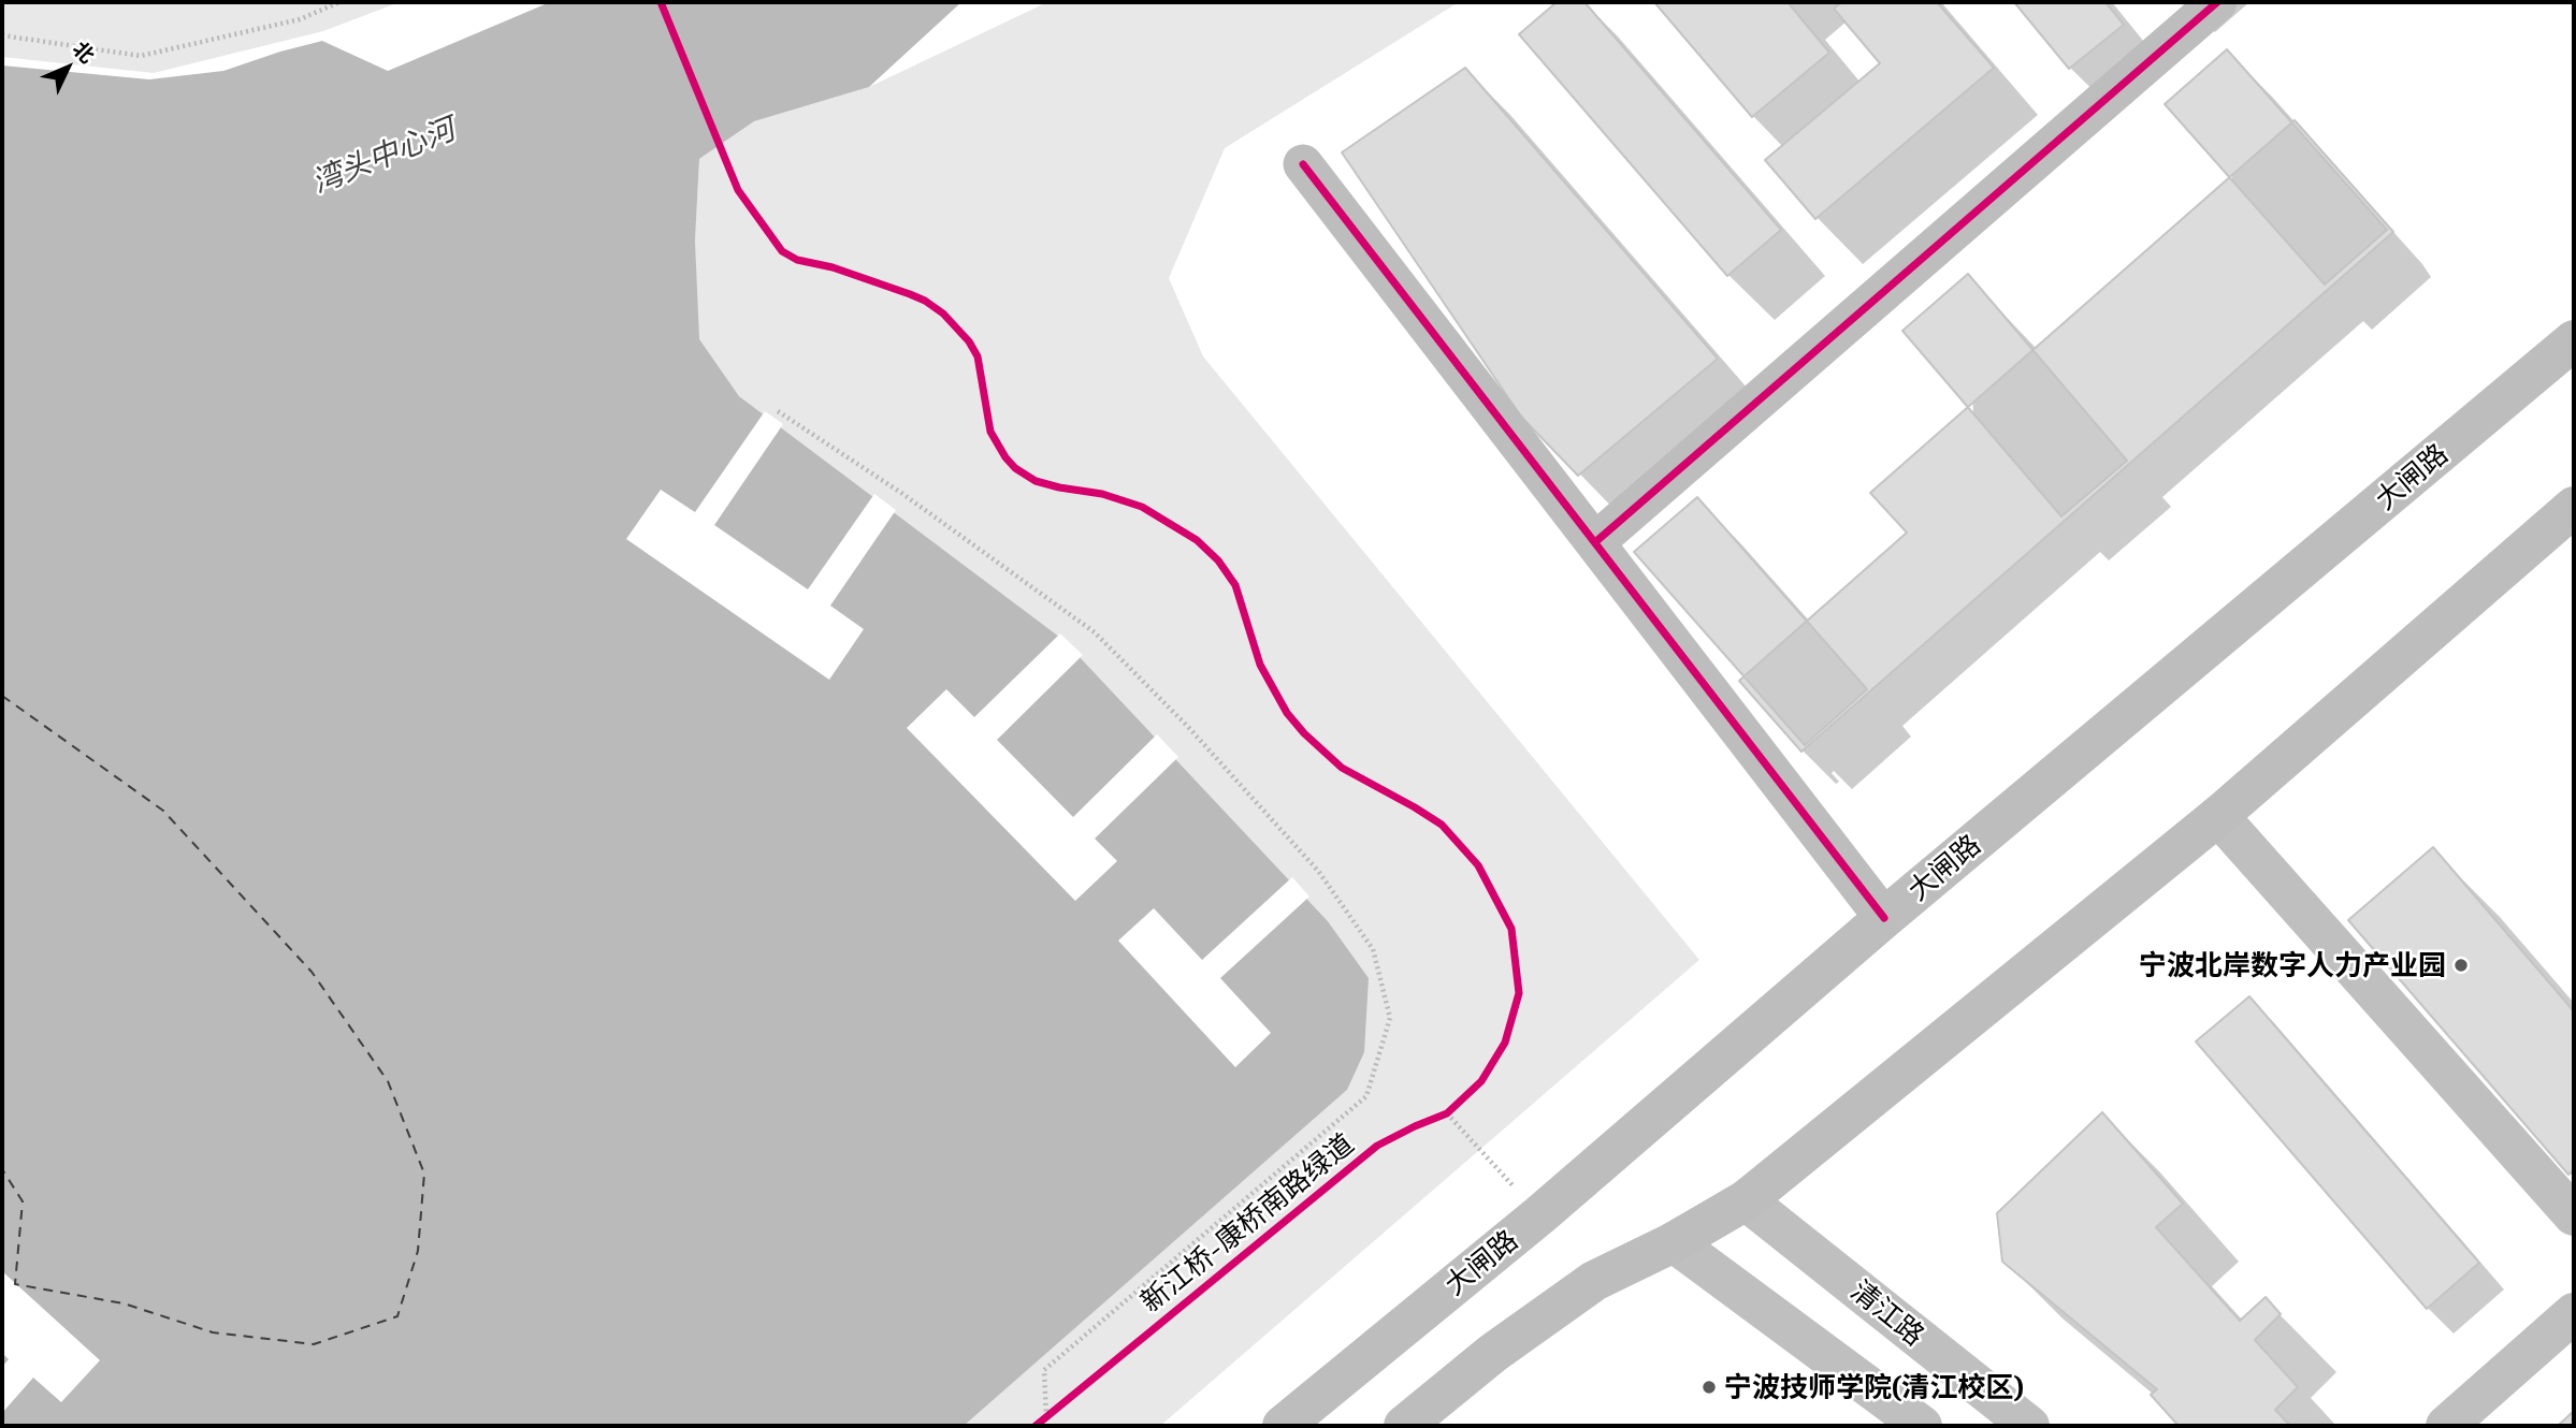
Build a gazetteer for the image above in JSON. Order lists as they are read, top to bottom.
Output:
{
  "streets": {
    "main road": ["大闸路"],
    "street": ["清江路"],
    "cycle path": ["新江桥-康桥南路绿道"]
  },
  "water": ["湾头中心河"],
  "places": ["宁波北岸数字人力产业园", "宁波技师学院(清江校区)"],
  "north": "top right"
}
